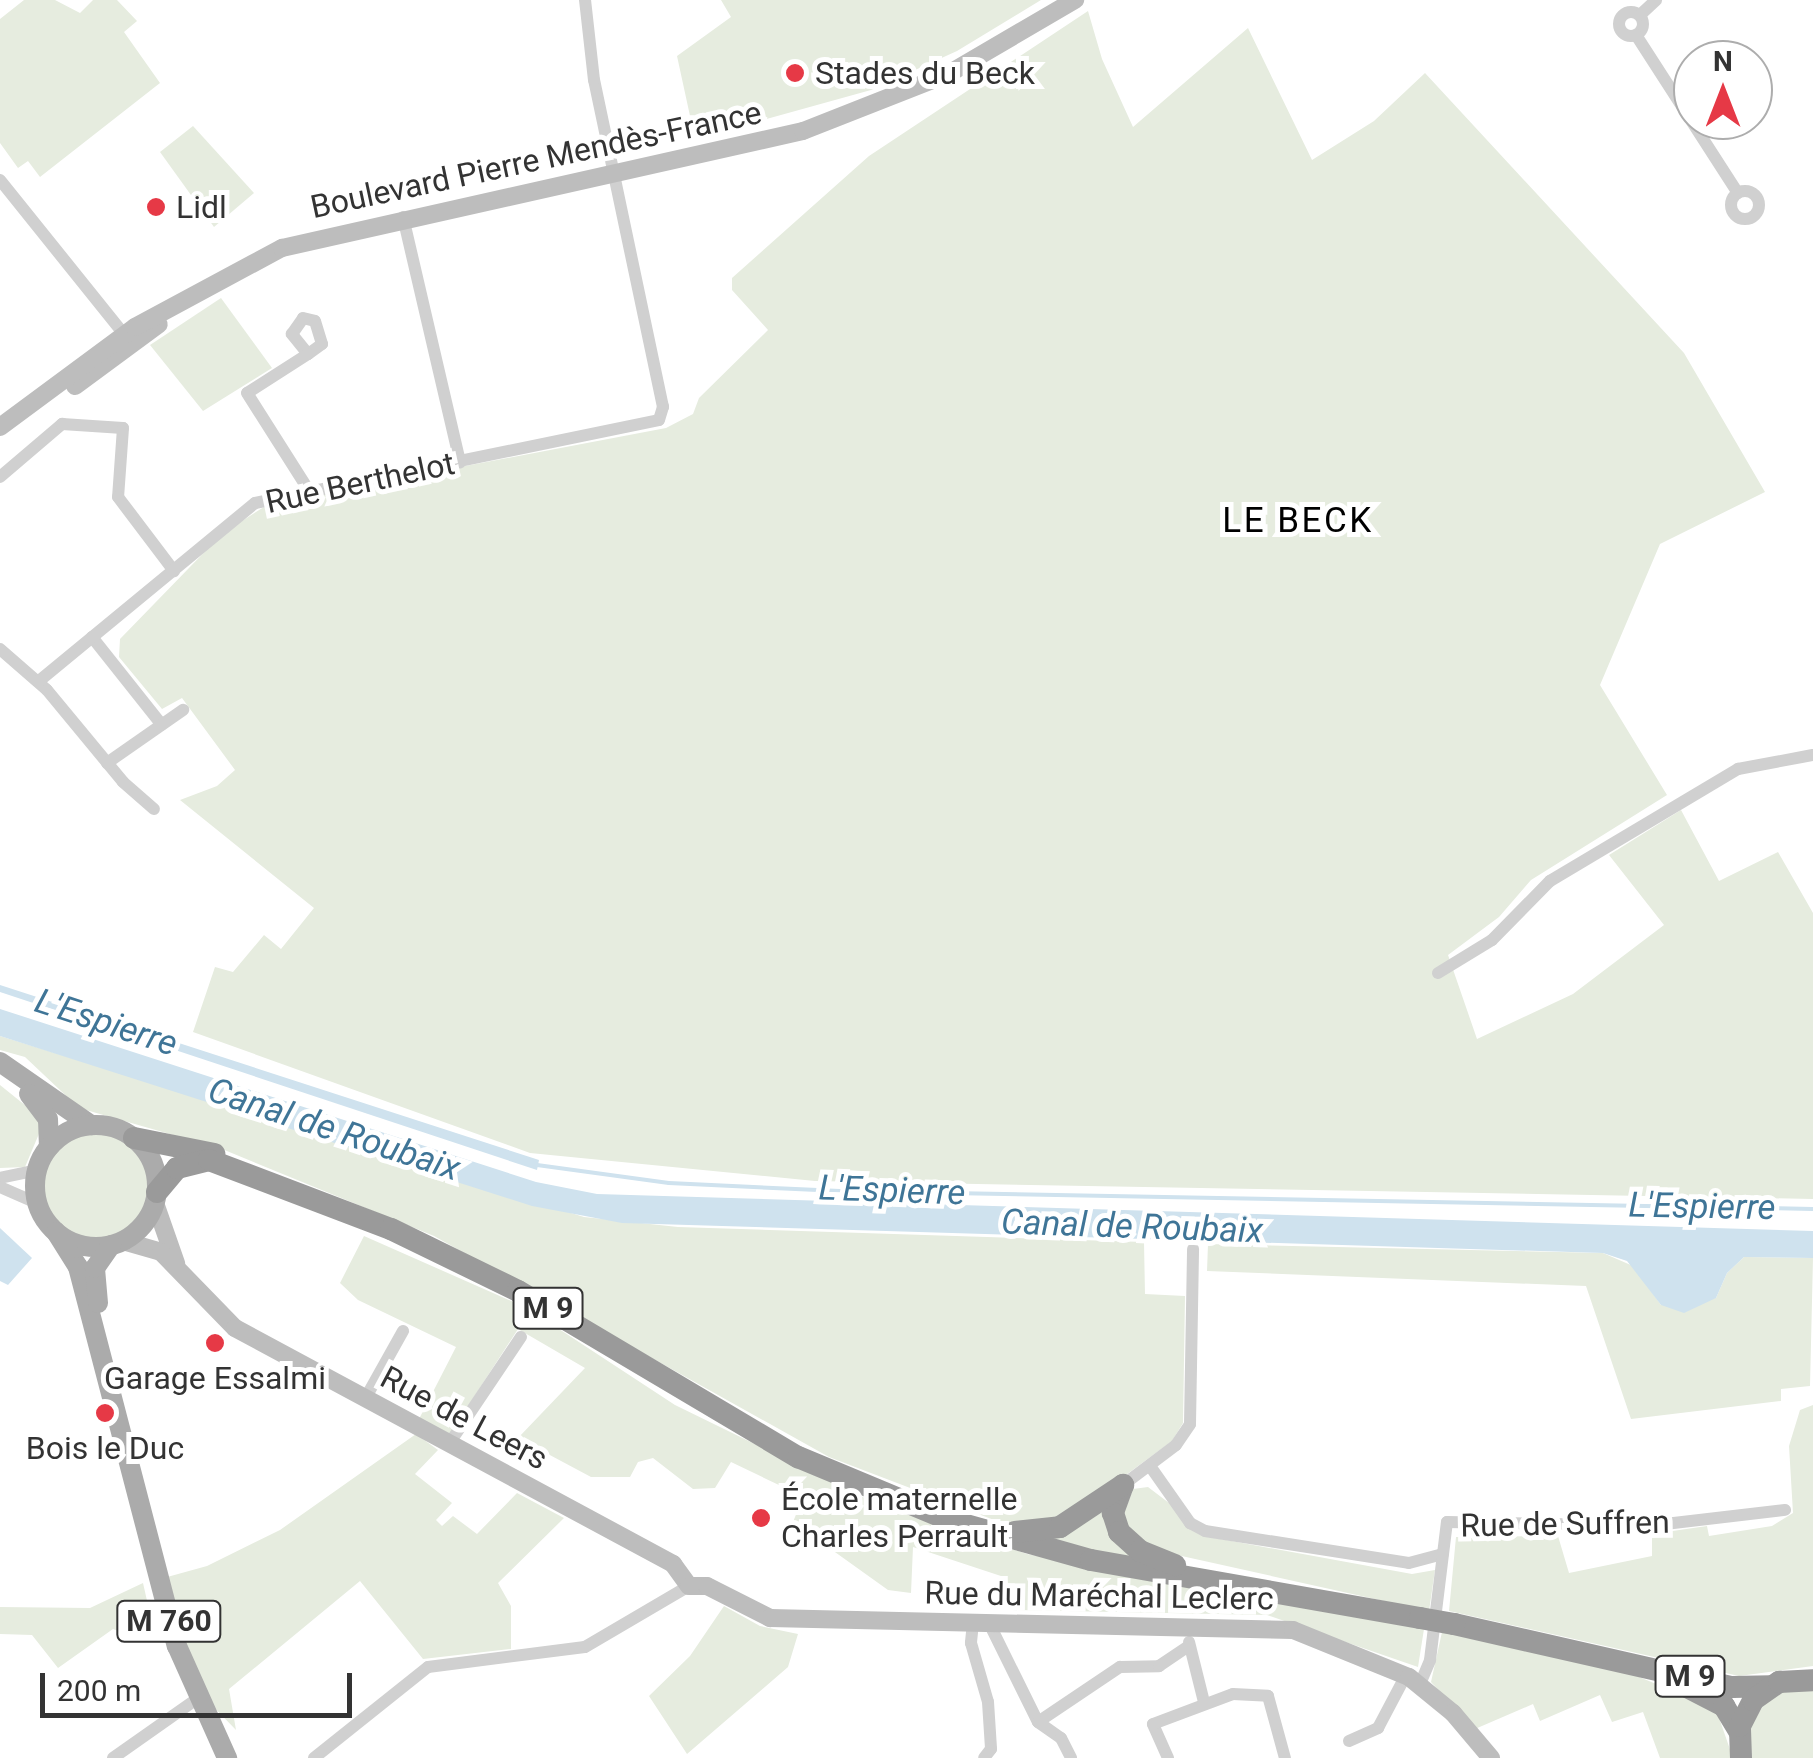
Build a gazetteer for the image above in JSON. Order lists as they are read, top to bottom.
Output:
{
  "streets": {
    "highway": ["M 9"],
    "main road": ["M 760"],
    "street": [
      "Boulevard Pierre Mendès-France",
      "Rue Berthelot",
      "Rue de Leers",
      "Rue de Suffren",
      "Rue du Maréchal Leclerc"
    ]
  },
  "crossings": [
    ["Boulevard Pierre Mendès-France", "Rue Berthelot"],
    ["M 9", "Rue de Leers"],
    ["M 9", "M 760"],
    ["Rue de Leers", "Rue du Maréchal Leclerc"],
    ["Rue de Leers", "M 760"],
    ["Rue de Suffren", "Rue du Maréchal Leclerc"]
  ],
  "districts": ["LE BECK"],
  "water": ["L'Espierre", "Canal de Roubaix"],
  "places": [
    "Stades du Beck",
    "Lidl",
    "Garage Essalmi",
    "Bois le Duc",
    "École maternelle Charles Perrault"
  ],
  "scale_bar": "200 m",
  "north": "top"
}
